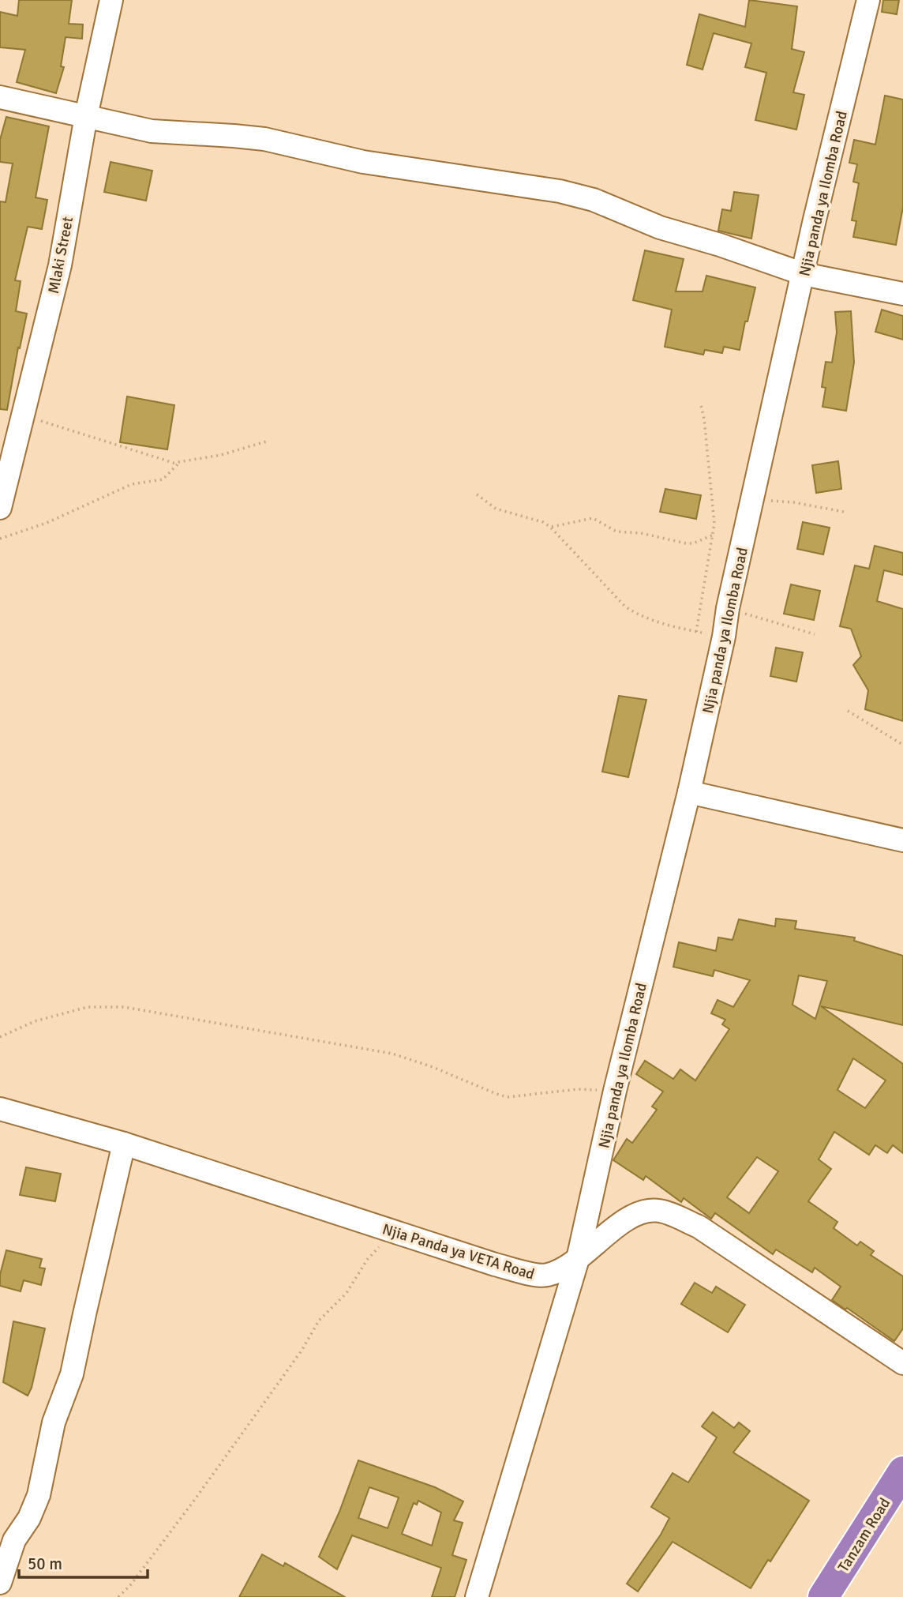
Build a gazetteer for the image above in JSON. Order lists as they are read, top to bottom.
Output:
{
  "streets": {
    "highway": ["Tanzam Road"],
    "street": ["Njia panda ya Ilomba Road", "Mlaki Street", "Njia Panda ya VETA Road"]
  },
  "crossings": [
    ["Njia panda ya Ilomba Road", "Njia Panda ya VETA Road"]
  ],
  "scale_bar": "50 m"
}
